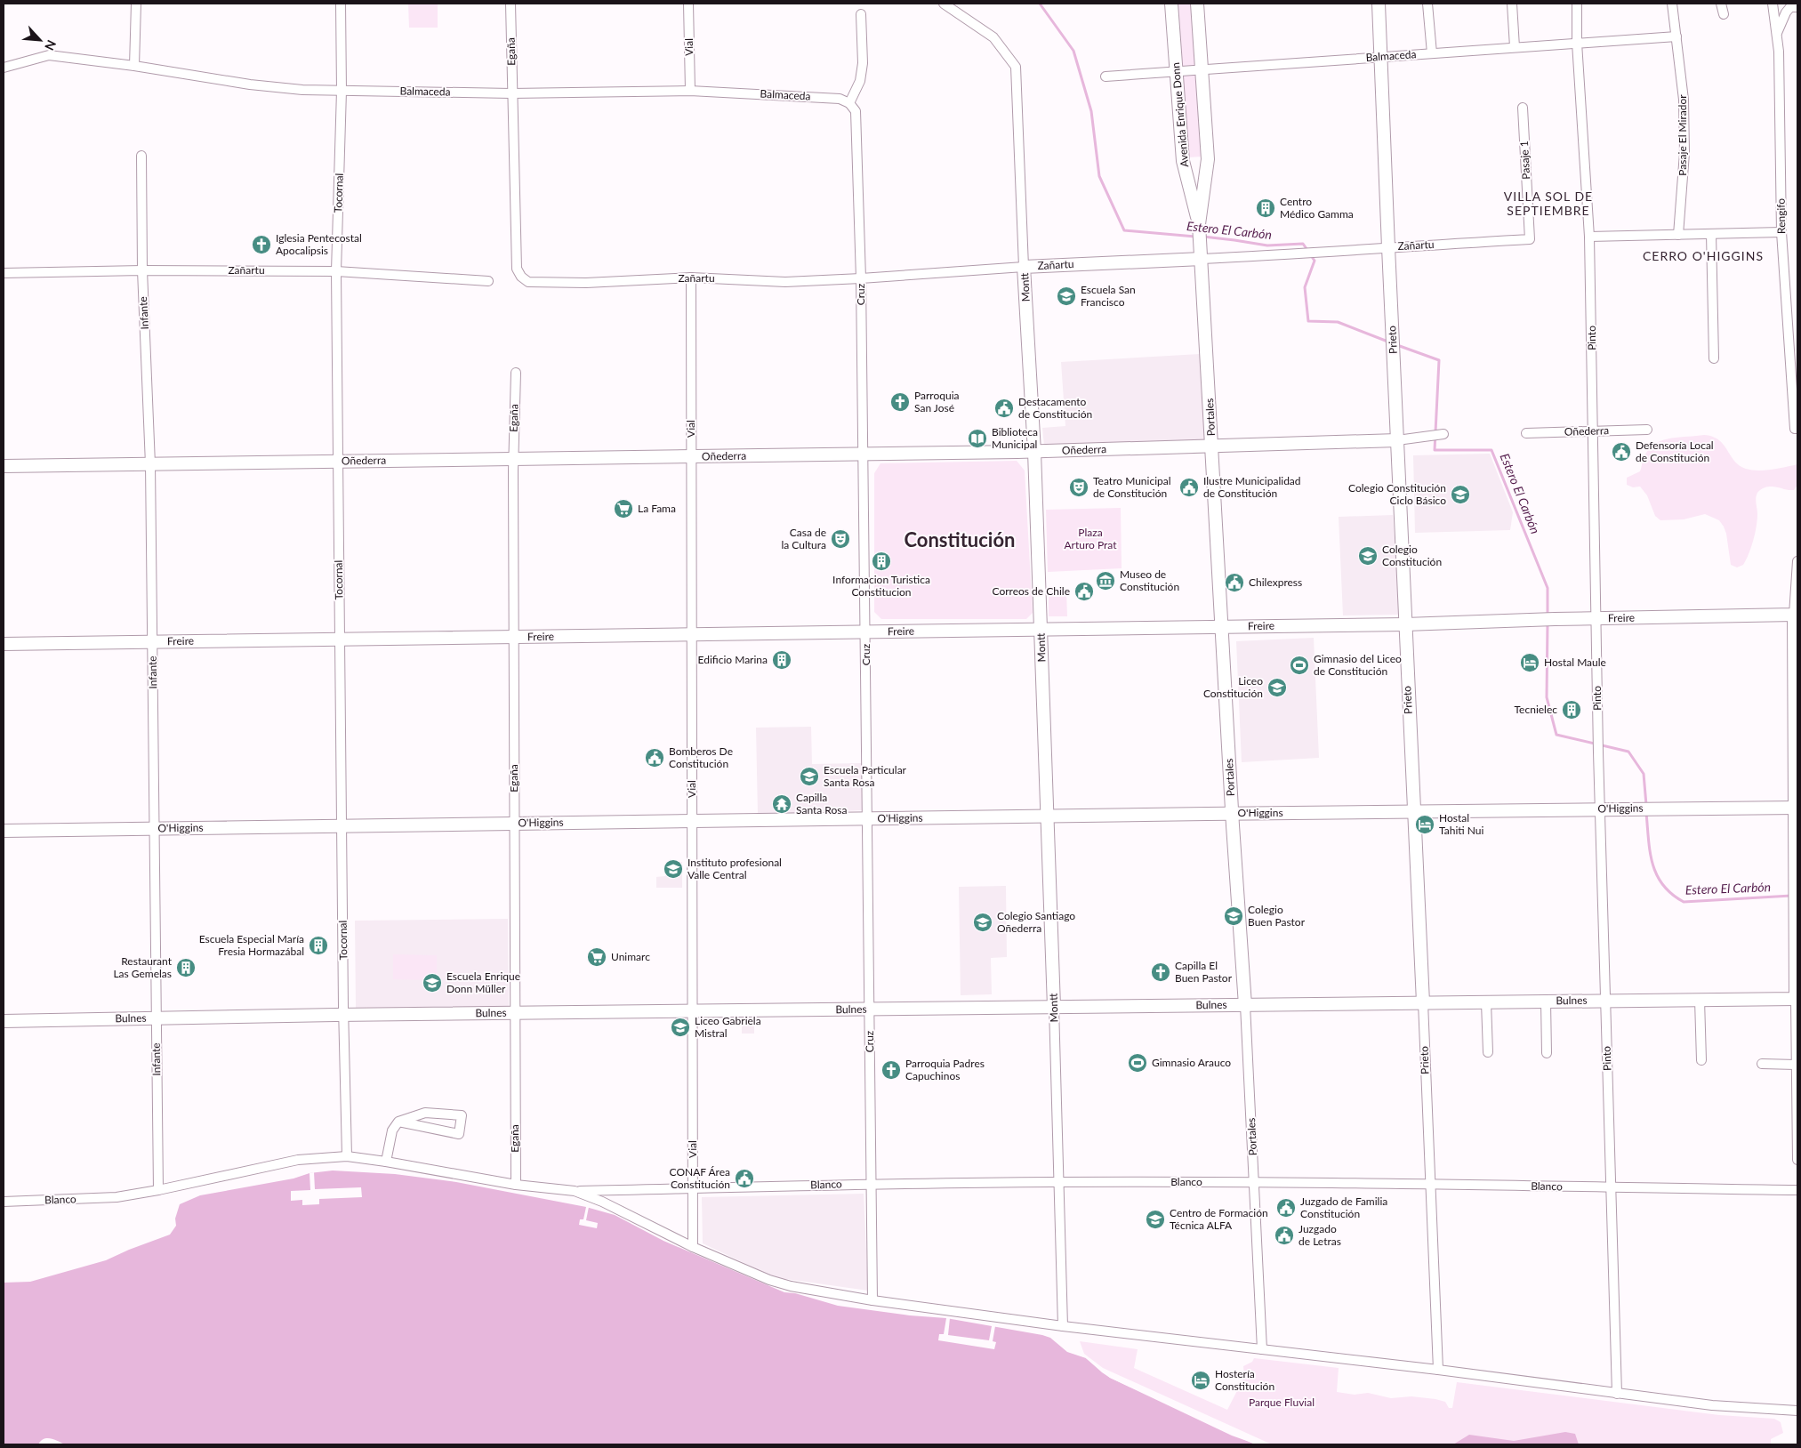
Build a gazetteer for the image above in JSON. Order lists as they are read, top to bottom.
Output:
{
  "streets": {
    "street": [
      "Vial",
      "Egaña",
      "Balmaceda",
      "Avenida Enrique Donn",
      "Pasaje El Mirador",
      "Pasaje 1",
      "Tocornal",
      "Rengifo",
      "Zañartu",
      "Montt",
      "Cruz",
      "Infante",
      "Pinto",
      "Prieto",
      "Portales",
      "Oñederra",
      "Freire",
      "O'Higgins",
      "Bulnes",
      "Blanco"
    ]
  },
  "crossings": [
    ["Vial", "Balmaceda"],
    ["Vial", "Zañartu"],
    ["Vial", "Oñederra"],
    ["Vial", "Freire"],
    ["Vial", "O'Higgins"],
    ["Vial", "Bulnes"],
    ["Vial", "Blanco"],
    ["Egaña", "Balmaceda"],
    ["Egaña", "Zañartu"],
    ["Egaña", "Oñederra"],
    ["Egaña", "Freire"],
    ["Egaña", "O'Higgins"],
    ["Egaña", "Bulnes"],
    ["Egaña", "Blanco"],
    ["Balmaceda", "Avenida Enrique Donn"],
    ["Balmaceda", "Pasaje El Mirador"],
    ["Balmaceda", "Tocornal"],
    ["Balmaceda", "Cruz"],
    ["Balmaceda", "Pinto"],
    ["Balmaceda", "Prieto"],
    ["Avenida Enrique Donn", "Zañartu"],
    ["Avenida Enrique Donn", "Portales"],
    ["Pasaje 1", "Zañartu"],
    ["Tocornal", "Zañartu"],
    ["Tocornal", "Oñederra"],
    ["Tocornal", "Freire"],
    ["Tocornal", "O'Higgins"],
    ["Tocornal", "Bulnes"],
    ["Tocornal", "Blanco"],
    ["Zañartu", "Montt"],
    ["Zañartu", "Cruz"],
    ["Zañartu", "Infante"],
    ["Zañartu", "Prieto"],
    ["Zañartu", "Portales"],
    ["Montt", "Oñederra"],
    ["Montt", "Freire"],
    ["Montt", "O'Higgins"],
    ["Montt", "Bulnes"],
    ["Montt", "Blanco"],
    ["Cruz", "Oñederra"],
    ["Cruz", "Freire"],
    ["Cruz", "O'Higgins"],
    ["Cruz", "Bulnes"],
    ["Cruz", "Blanco"],
    ["Infante", "Oñederra"],
    ["Infante", "Freire"],
    ["Infante", "O'Higgins"],
    ["Infante", "Bulnes"],
    ["Infante", "Blanco"],
    ["Pinto", "Oñederra"],
    ["Pinto", "Freire"],
    ["Pinto", "O'Higgins"],
    ["Pinto", "Bulnes"],
    ["Pinto", "Blanco"],
    ["Prieto", "Oñederra"],
    ["Prieto", "Freire"],
    ["Prieto", "O'Higgins"],
    ["Prieto", "Bulnes"],
    ["Prieto", "Blanco"],
    ["Portales", "Oñederra"],
    ["Portales", "Freire"],
    ["Portales", "O'Higgins"],
    ["Portales", "Bulnes"],
    ["Portales", "Blanco"]
  ],
  "districts": ["VILLA SOL DE SEPTIEMBRE", "CERRO O'HIGGINS", "Constitución"],
  "water": ["Estero El Carbón"],
  "parks": ["Plaza Arturo Prat", "Parque Fluvial"],
  "places": {
    "building": [
      "Centro Médico Gamma",
      "Informacion Turistica Constitucion",
      "Edificio Marina",
      "Tecnielec",
      "Escuela Especial María Fresia Hormazábal",
      "Restaurant Las Gemelas"
    ],
    "church": [
      "Iglesia Pentecostal Apocalipsis",
      "Parroquia San José",
      "Capilla El Buen Pastor",
      "Parroquia Padres Capuchinos"
    ],
    "school or university": [
      "Escuela San Francisco",
      "Colegio Constitución Ciclo Básico",
      "Colegio Constitución",
      "Liceo Constitución",
      "Escuela Particular Santa Rosa",
      "Instituto profesional Valle Central",
      "Colegio Buen Pastor",
      "Colegio Santiago Oñederra",
      "Escuela Enrique Donn Müller",
      "Liceo Gabriela Mistral",
      "Centro de Formación Técnica ALFA"
    ],
    "public building": [
      "Destacamento de Constitución",
      "Defensoría Local de Constitución",
      "Ilustre Municipalidad de Constitución",
      "Chilexpress",
      "Correos de Chile",
      "Bomberos De Constitución",
      "CONAF Área Constitución",
      "Juzgado de Familia Constitución",
      "Juzgado de Letras"
    ],
    "library": ["Biblioteca Municipal"],
    "theatre": ["Teatro Municipal de Constitución", "Casa de la Cultura"],
    "supermarket": ["La Fama", "Unimarc"],
    "museum": ["Museo de Constitución"],
    "hotel": ["Hostal Maule", "Hostal Tahiti Nui", "Hostería Constitución"],
    "sports": ["Gimnasio del Liceo de Constitución", "Gimnasio Arauco"],
    "temple": ["Capilla Santa Rosa"]
  },
  "north": "bottom right"
}
